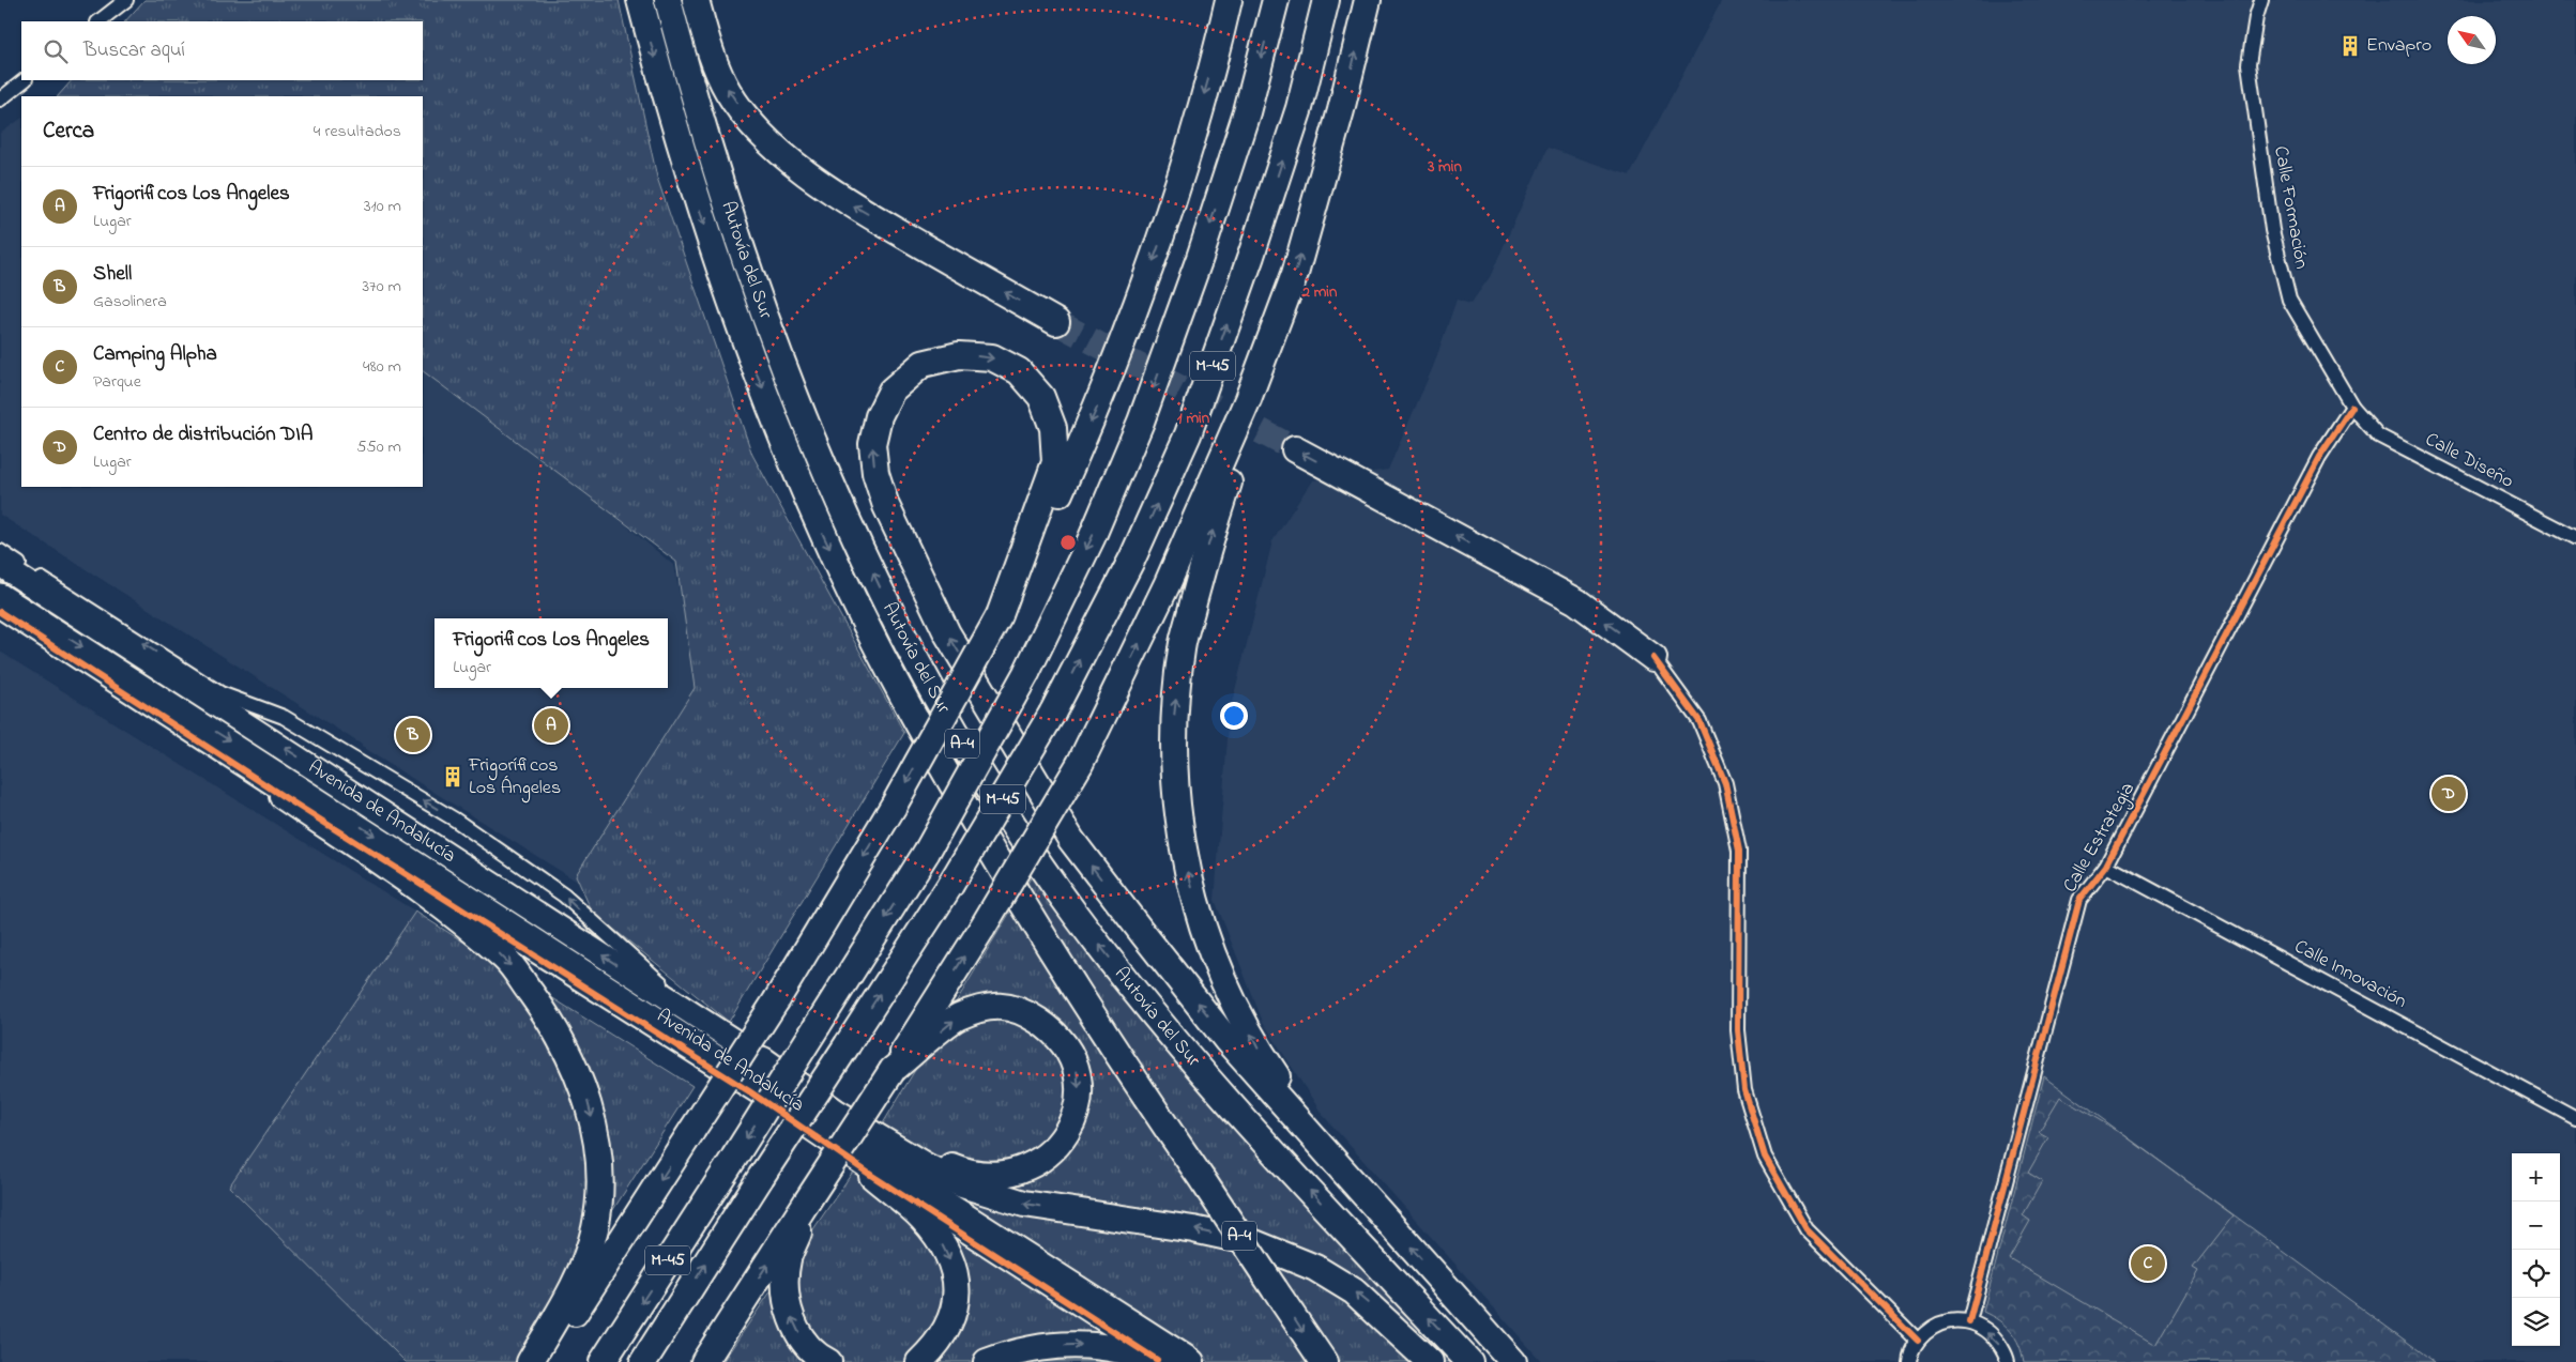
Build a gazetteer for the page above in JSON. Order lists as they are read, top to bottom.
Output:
{
  "streets": {
    "highway": ["Autovía del Sur", "M-45", "A-4"],
    "main road": ["Avenida de Andalucía"],
    "street": [
      "Calle Formación",
      "Calle Diseño",
      "Calle Estrategia",
      "Calle Innovación"
    ]
  },
  "crossings": [
    ["Calle Formación", "Calle Diseño"],
    ["Calle Formación", "Calle Estrategia"],
    ["Calle Diseño", "Calle Estrategia"],
    ["Calle Estrategia", "Calle Innovación"]
  ],
  "places": {
    "building": ["Envapro", "Frigoríficos Los Ángeles"]
  },
  "north": "top left",
  "page": {
    "search": "Buscar aquí",
    "heading": ["Cerca", "4 resultados"],
    "list": [
      {
        "mark": "A",
        "name": "Frigorificos Los Angeles",
        "note": "Lugar",
        "value": "310 m"
      },
      {
        "mark": "B",
        "name": "Shell",
        "note": "Gasolinera",
        "value": "370 m"
      },
      {
        "mark": "C",
        "name": "Camping Alpha",
        "note": "Parque",
        "value": "480 m"
      },
      {
        "mark": "D",
        "name": "Centro de distribución DIA",
        "note": "Lugar",
        "value": "550 m"
      }
    ],
    "popup": ["Frigorificos Los Angeles", "Lugar"],
    "pins": [
      "A",
      "B",
      "D",
      "C"
    ],
    "map_buttons": ["+", "−"]
  },
  "rings": ["3 min", "2 min", "1 min"]
}
